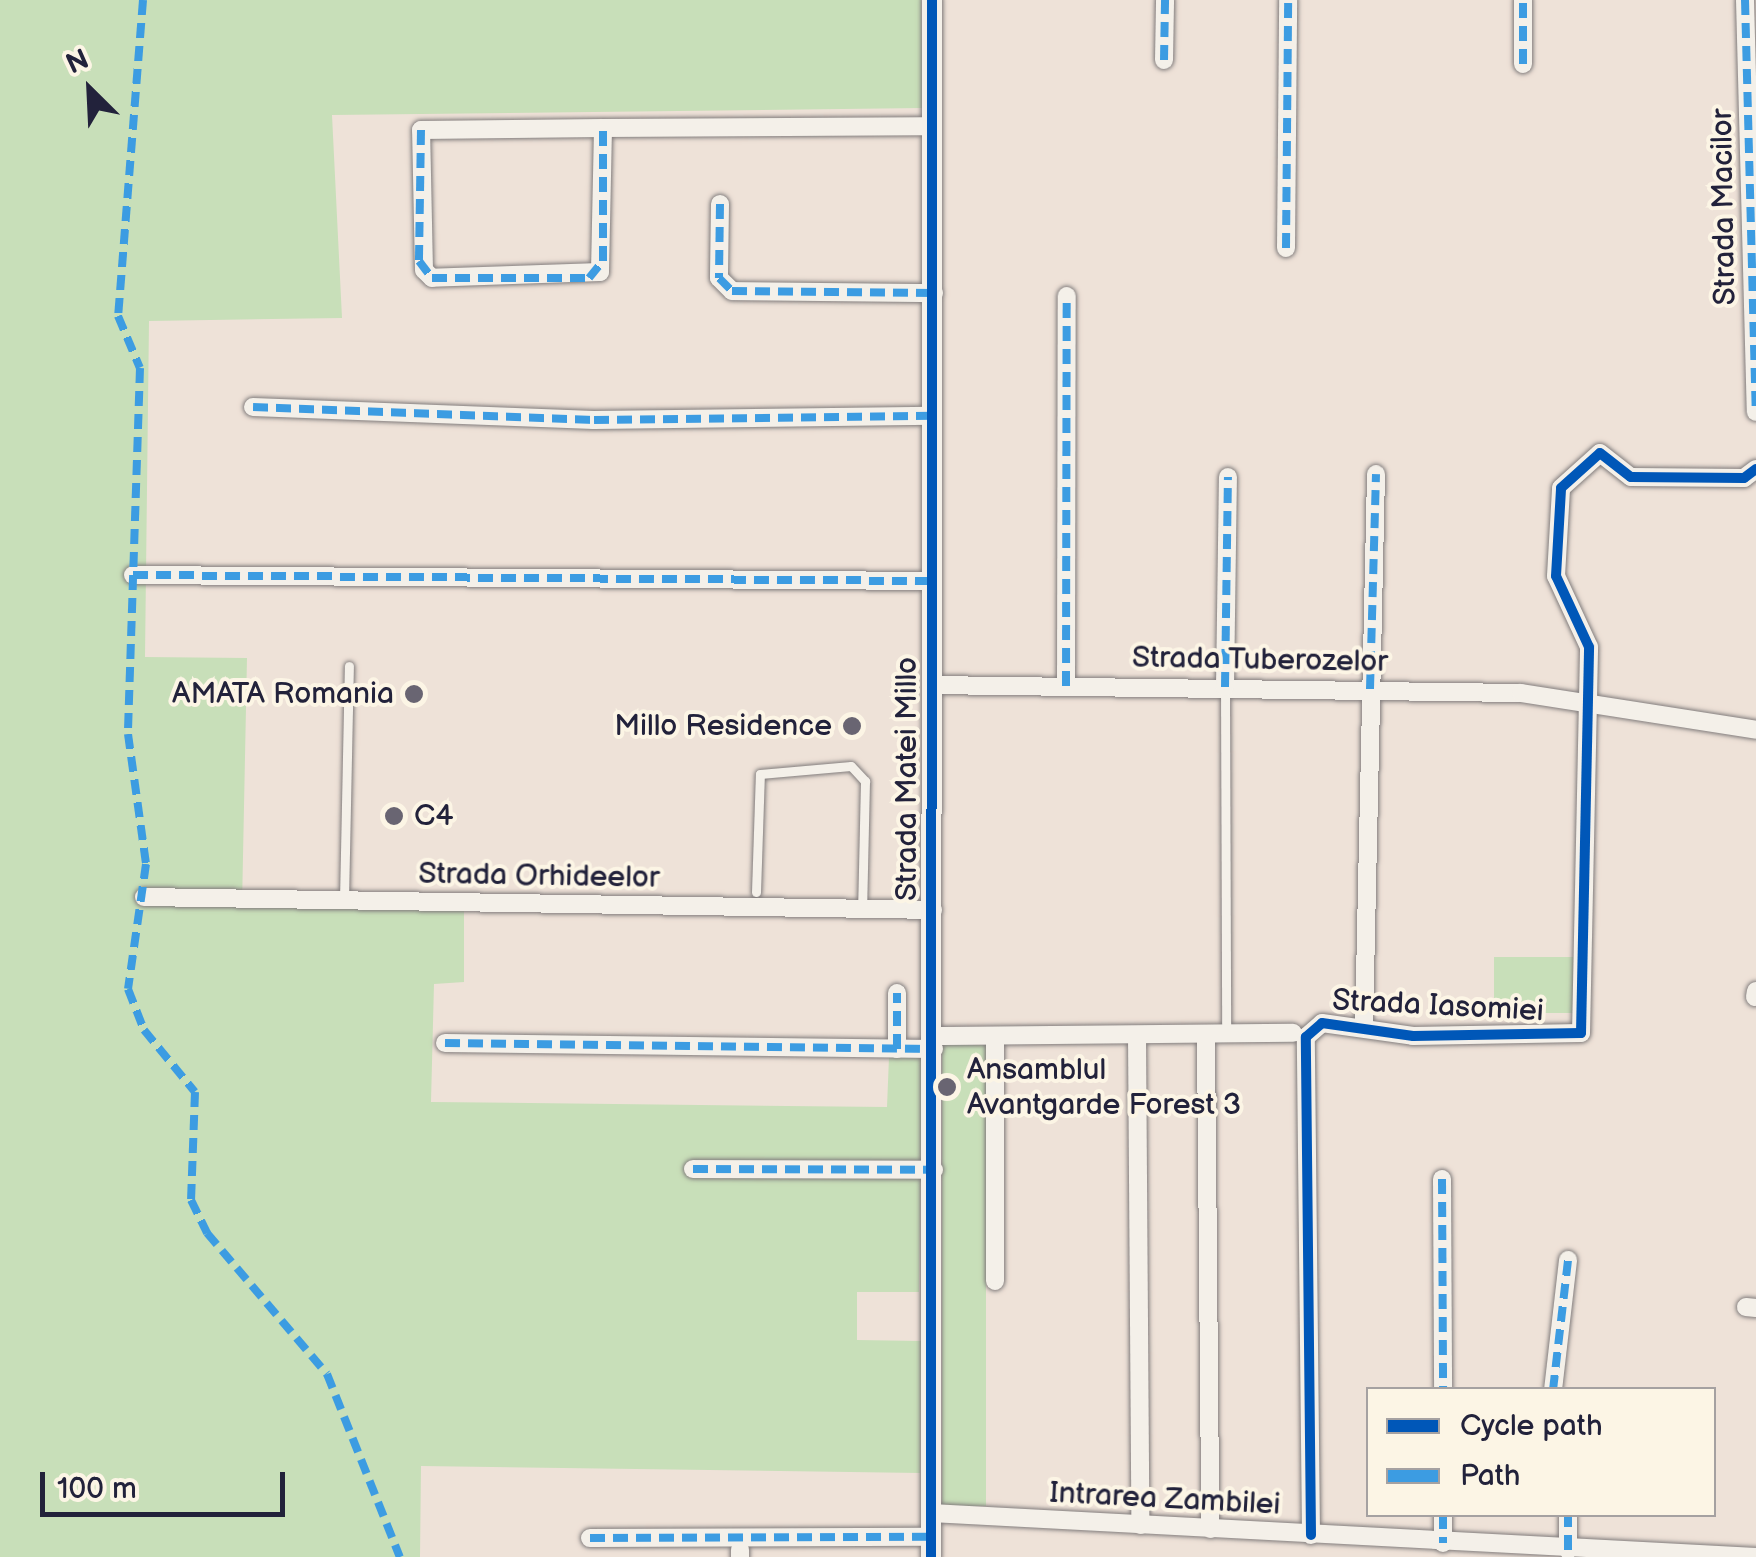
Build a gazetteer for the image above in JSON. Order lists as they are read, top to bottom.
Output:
{
  "streets": {
    "street": [
      "Strada Macilor",
      "Strada Tuberozelor",
      "Strada Matei Millo",
      "Strada Orhideelor",
      "Strada Iasomiei",
      "Intrarea Zambilei"
    ]
  },
  "crossings": [
    ["Strada Tuberozelor", "Strada Matei Millo"],
    ["Strada Tuberozelor", "Strada Iasomiei"],
    ["Strada Matei Millo", "Strada Orhideelor"],
    ["Strada Matei Millo", "Strada Iasomiei"],
    ["Strada Matei Millo", "Intrarea Zambilei"]
  ],
  "places": [
    "AMATA Romania",
    "Millo Residence",
    "C4",
    "Ansamblul Avantgarde Forest 3"
  ],
  "legend": ["Cycle path", "Path"],
  "scale_bar": "100 m",
  "north": "top left"
}
